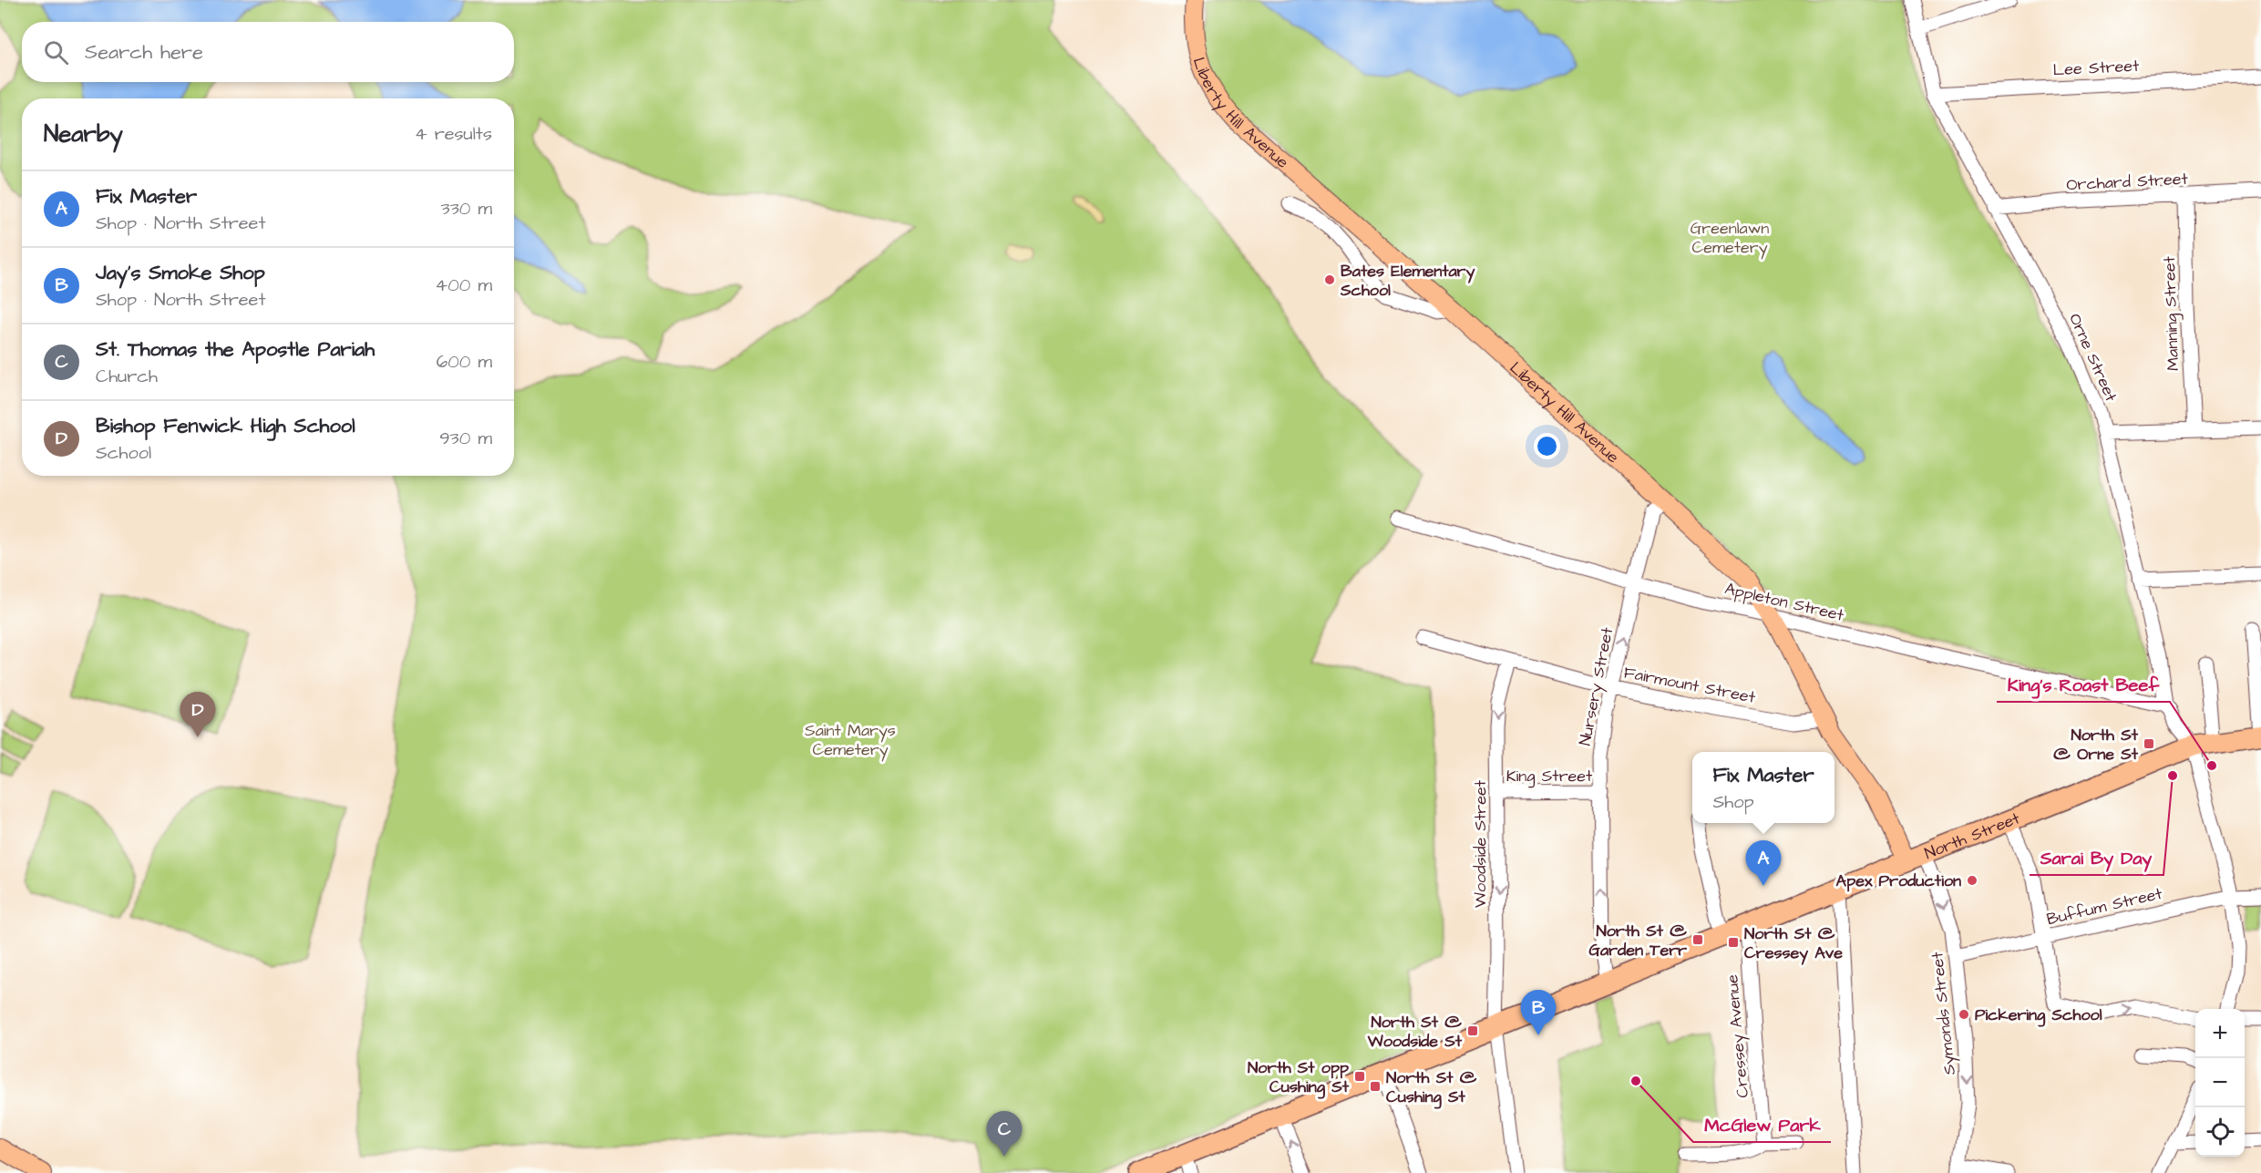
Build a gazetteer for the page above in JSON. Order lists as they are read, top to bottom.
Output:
{
  "streets": {
    "highway": ["North Street"],
    "main road": ["Liberty Hill Avenue"],
    "street": [
      "Lee Street",
      "Orchard Street",
      "Manning Street",
      "Orne Street",
      "Appleton Street",
      "Fairmount Street",
      "Nursery Street",
      "King Street",
      "Woodside Street",
      "Buffum Street",
      "Symonds Street",
      "Cressey Avenue"
    ]
  },
  "crossings": [
    ["Lee Street", "Orne Street"],
    ["Liberty Hill Avenue", "Appleton Street"],
    ["Liberty Hill Avenue", "Fairmount Street"],
    ["Liberty Hill Avenue", "Nursery Street"],
    ["Liberty Hill Avenue", "North Street"],
    ["Liberty Hill Avenue", "Symonds Street"],
    ["Orchard Street", "Manning Street"],
    ["Orchard Street", "Orne Street"],
    ["Orne Street", "Appleton Street"],
    ["Orne Street", "North Street"],
    ["Appleton Street", "Nursery Street"],
    ["Fairmount Street", "Nursery Street"],
    ["Fairmount Street", "Woodside Street"],
    ["Nursery Street", "King Street"],
    ["Nursery Street", "North Street"],
    ["King Street", "Woodside Street"],
    ["North Street", "Woodside Street"],
    ["North Street", "Symonds Street"],
    ["North Street", "Cressey Avenue"],
    ["Buffum Street", "Symonds Street"]
  ],
  "one_way": ["Woodside Street"],
  "parks": ["Greenlawn Cemetery", "Saint Marys Cemetery"],
  "places": {
    "other": [
      "Bates Elementary School",
      "King's Roast Beef",
      "Sarai By Day",
      "Apex Production",
      "Pickering School",
      "McGlew Park"
    ],
    "transit": [
      "North St @ Orne St",
      "North St @ Garden Terr",
      "North St @ Cressey Ave",
      "North St @ Woodside St",
      "North St opp Cushing St",
      "North St @ Cushing St"
    ]
  },
  "page": {
    "search": "Search here",
    "heading": ["Nearby", "4 results"],
    "list": [
      {
        "mark": "A",
        "name": "Fix Master",
        "note": "Shop · North Street",
        "value": "330 m"
      },
      {
        "mark": "B",
        "name": "Jay's Smoke Shop",
        "note": "Shop · North Street",
        "value": "400 m"
      },
      {
        "mark": "C",
        "name": "St. Thomas the Apostle Pariah",
        "note": "Church",
        "value": "600 m"
      },
      {
        "mark": "D",
        "name": "Bishop Fenwick High School",
        "note": "School",
        "value": "930 m"
      }
    ],
    "pins": [
      "D",
      "A",
      "B",
      "C"
    ],
    "popup": ["Fix Master", "Shop"],
    "map_buttons": ["+", "−"]
  }
}
